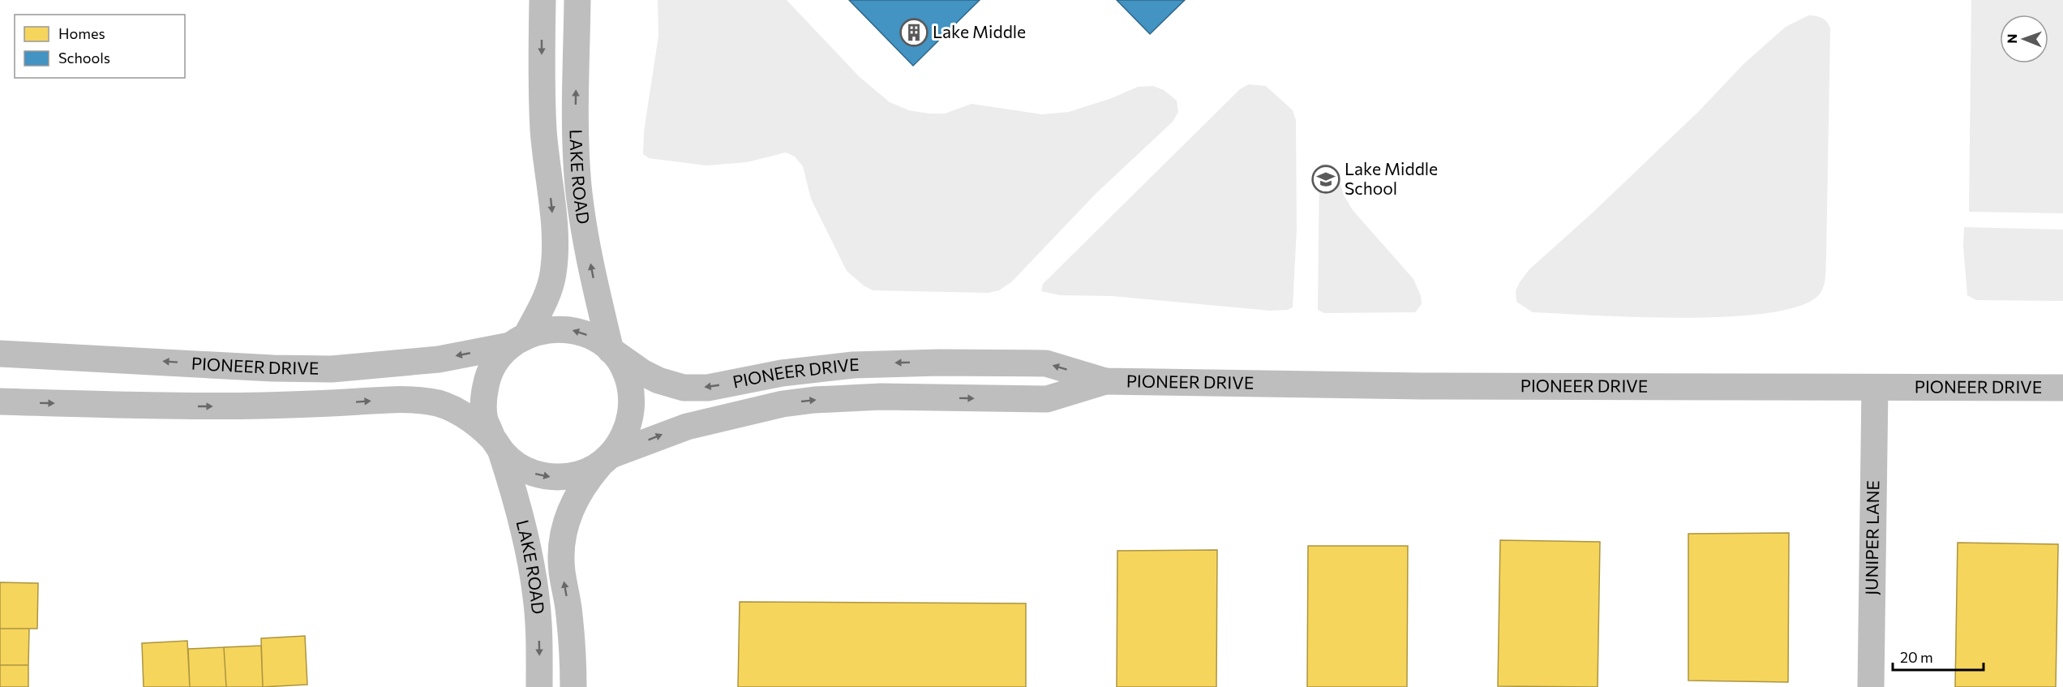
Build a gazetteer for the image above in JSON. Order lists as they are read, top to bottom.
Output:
{
  "streets": {
    "street": ["LAKE ROAD", "PIONEER DRIVE", "JUNIPER LANE"]
  },
  "crossings": [
    ["LAKE ROAD", "PIONEER DRIVE"],
    ["PIONEER DRIVE", "JUNIPER LANE"]
  ],
  "places": {
    "building": ["Lake Middle"],
    "school or university": ["Lake Middle School"]
  },
  "legend": ["Homes", "Schools"],
  "scale_bar": "20 m",
  "north": "left"
}
